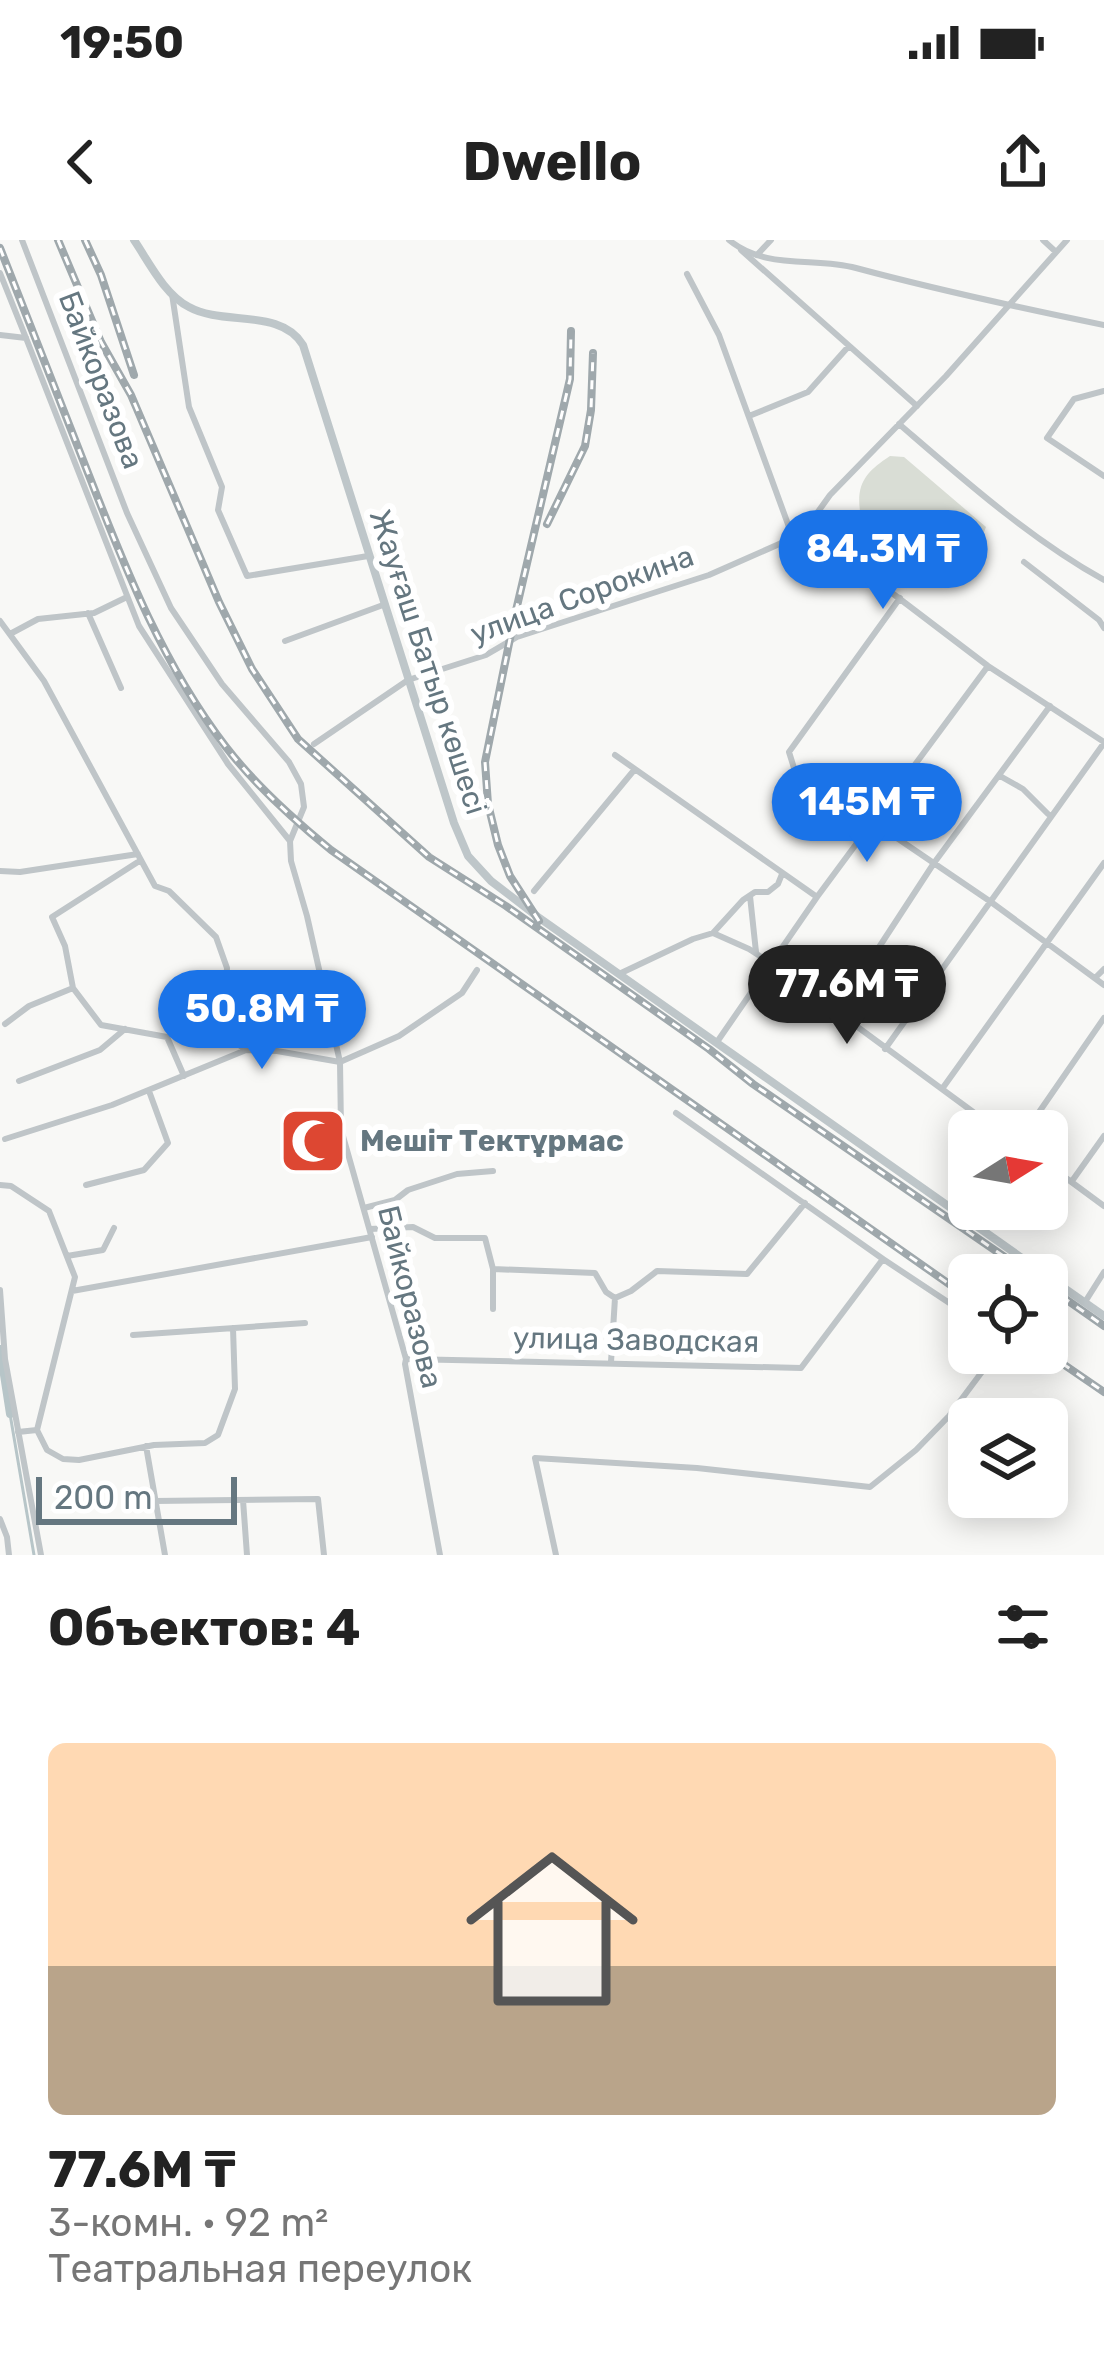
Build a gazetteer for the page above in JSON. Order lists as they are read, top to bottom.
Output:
{
  "streets": {
    "main road": ["Жауғаш Батыр көшесі"],
    "street": ["Байкоразова", "улица Сорокина", "улица Заводская"]
  },
  "crossings": [
    ["Байкоразова", "улица Заводская"],
    ["улица Сорокина", "Жауғаш Батыр көшесі"]
  ],
  "places": {
    "mosque": ["Мешіт Тектұрмас"]
  },
  "scale_bar": "200 m",
  "north": "right",
  "page": {
    "status": "19:50",
    "header": "Dwello",
    "price": [
      "84.3M ₸",
      "145M ₸",
      "77.6M ₸",
      "50.8M ₸"
    ],
    "scale": "200 m",
    "heading": "Объектов: 4",
    "list": [
      {
        "name": "77.6M ₸",
        "note": "3-комн. · 92 m² · Театральная переулок"
      }
    ]
  }
}
